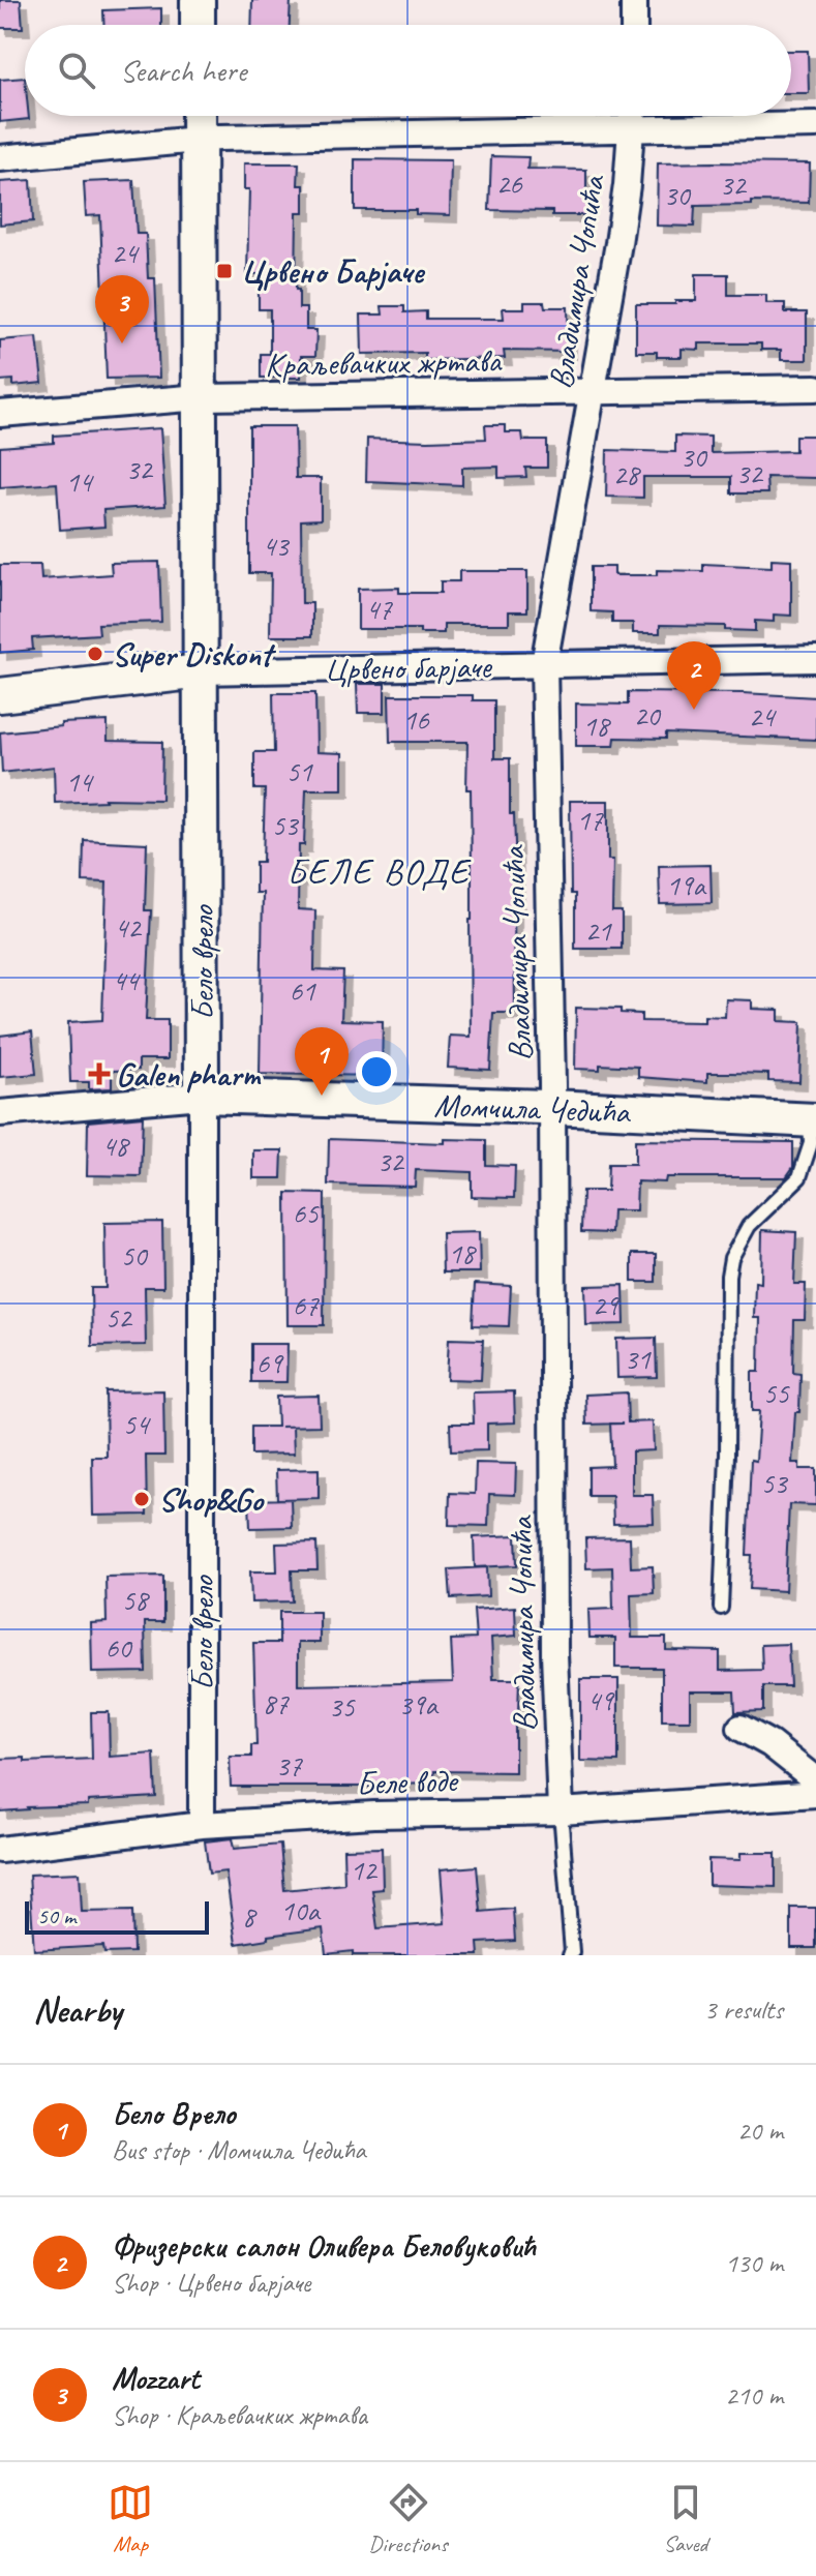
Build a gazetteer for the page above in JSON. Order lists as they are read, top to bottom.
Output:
{
  "streets": {
    "street": [
      "Владимира Чопића",
      "Краљевачких жртава",
      "Црвено барјаче",
      "Бело врело",
      "Момчила Чедића",
      "Беле воде"
    ]
  },
  "crossings": [
    ["Владимира Чопића", "Краљевачких жртава"],
    ["Владимира Чопића", "Црвено барјаче"],
    ["Владимира Чопића", "Момчила Чедића"],
    ["Владимира Чопића", "Беле воде"],
    ["Краљевачких жртава", "Бело врело"],
    ["Црвено барјаче", "Бело врело"],
    ["Бело врело", "Момчила Чедића"],
    ["Бело врело", "Беле воде"]
  ],
  "districts": ["БЕЛЕ ВОДЕ"],
  "places": {
    "transit": ["Црвено Барјаче"],
    "other": ["Super Diskont", "Shop&Go"],
    "health": ["Galen pharm"]
  },
  "house_numbers": [
    "26",
    "32",
    "30",
    "24",
    "30",
    "32",
    "32",
    "28",
    "14",
    "43",
    "47",
    "20",
    "24",
    "16",
    "18",
    "51",
    "14",
    "17",
    "53",
    "19a",
    "42",
    "21",
    "44",
    "61",
    "48",
    "32",
    "65",
    "18",
    "50",
    "67",
    "29",
    "52",
    "31",
    "69",
    "55",
    "54",
    "53",
    "58",
    "60",
    "49",
    "87",
    "39a",
    "35",
    "37",
    "12",
    "10a",
    "8"
  ],
  "scale_bar": "50 m",
  "page": {
    "search": "Search here",
    "pins": ["3", "2", "1"],
    "scale": "50 m",
    "heading": ["Nearby", "3 results"],
    "list": [
      {
        "mark": "1",
        "name": "Бело Врело",
        "note": "Bus stop · Момчила Чедића",
        "value": "20 m"
      },
      {
        "mark": "2",
        "name": "Фризерски салон Оливера Беловуковић",
        "note": "Shop · Црвено барјаче",
        "value": "130 m"
      },
      {
        "mark": "3",
        "name": "Mozzart",
        "note": "Shop · Краљевачких жртава",
        "value": "210 m"
      }
    ],
    "nav": ["Map", "Directions", "Saved"]
  }
}
